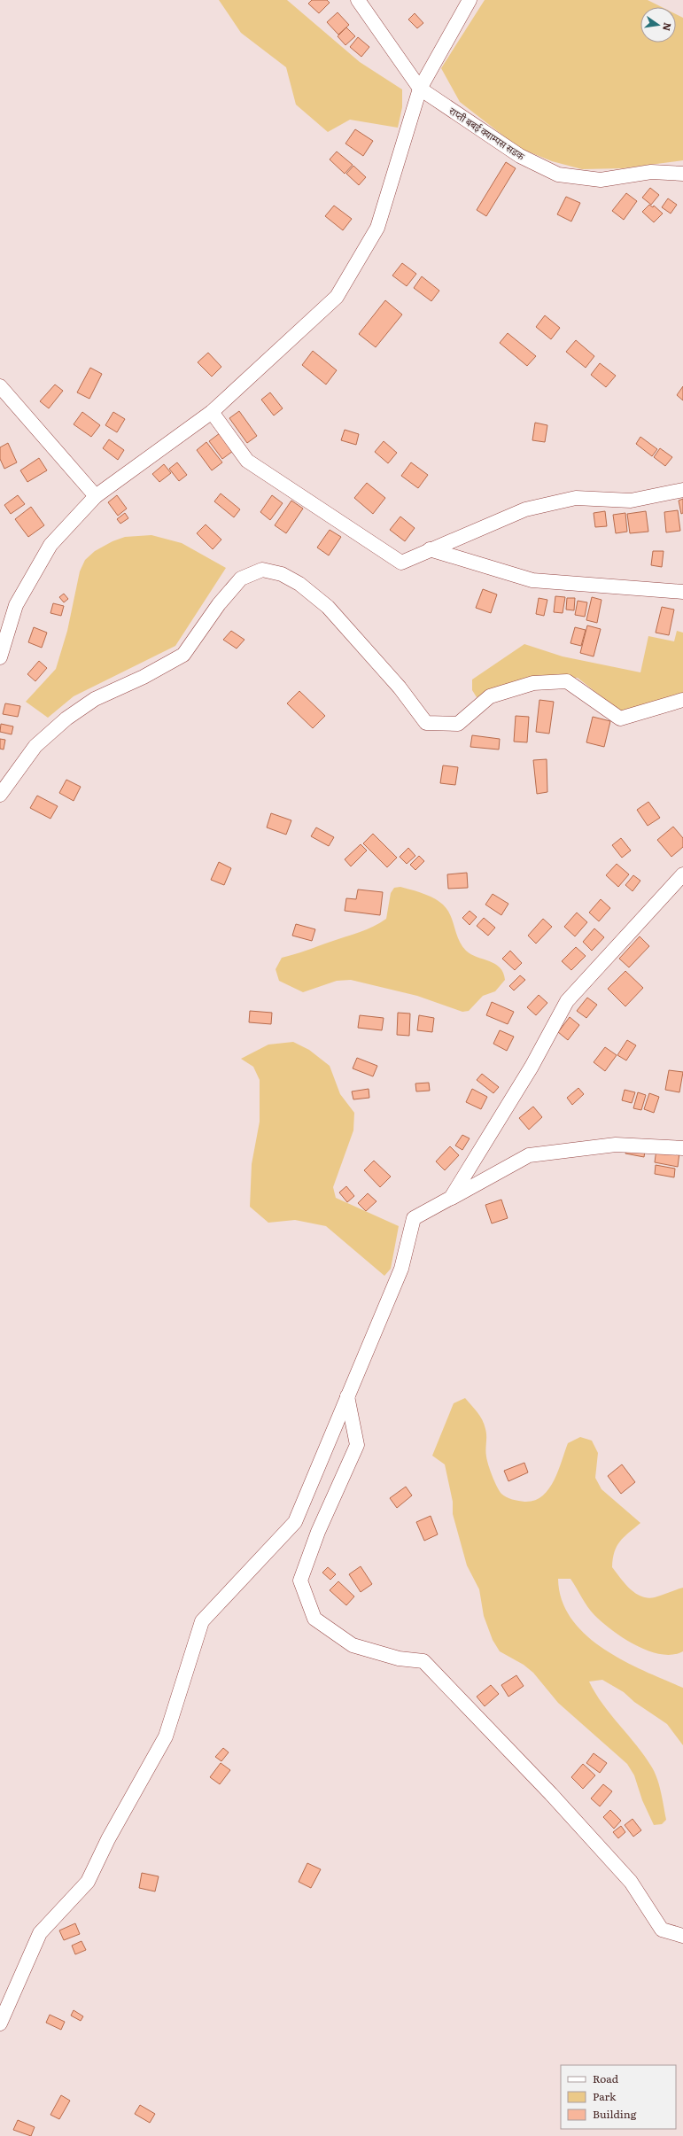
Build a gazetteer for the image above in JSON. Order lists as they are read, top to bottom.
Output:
{
  "streets": {
    "street": ["राप्ती बबई क्याम्पस सडक"]
  },
  "legend": ["Road", "Park", "Building"],
  "north": "right"
}
